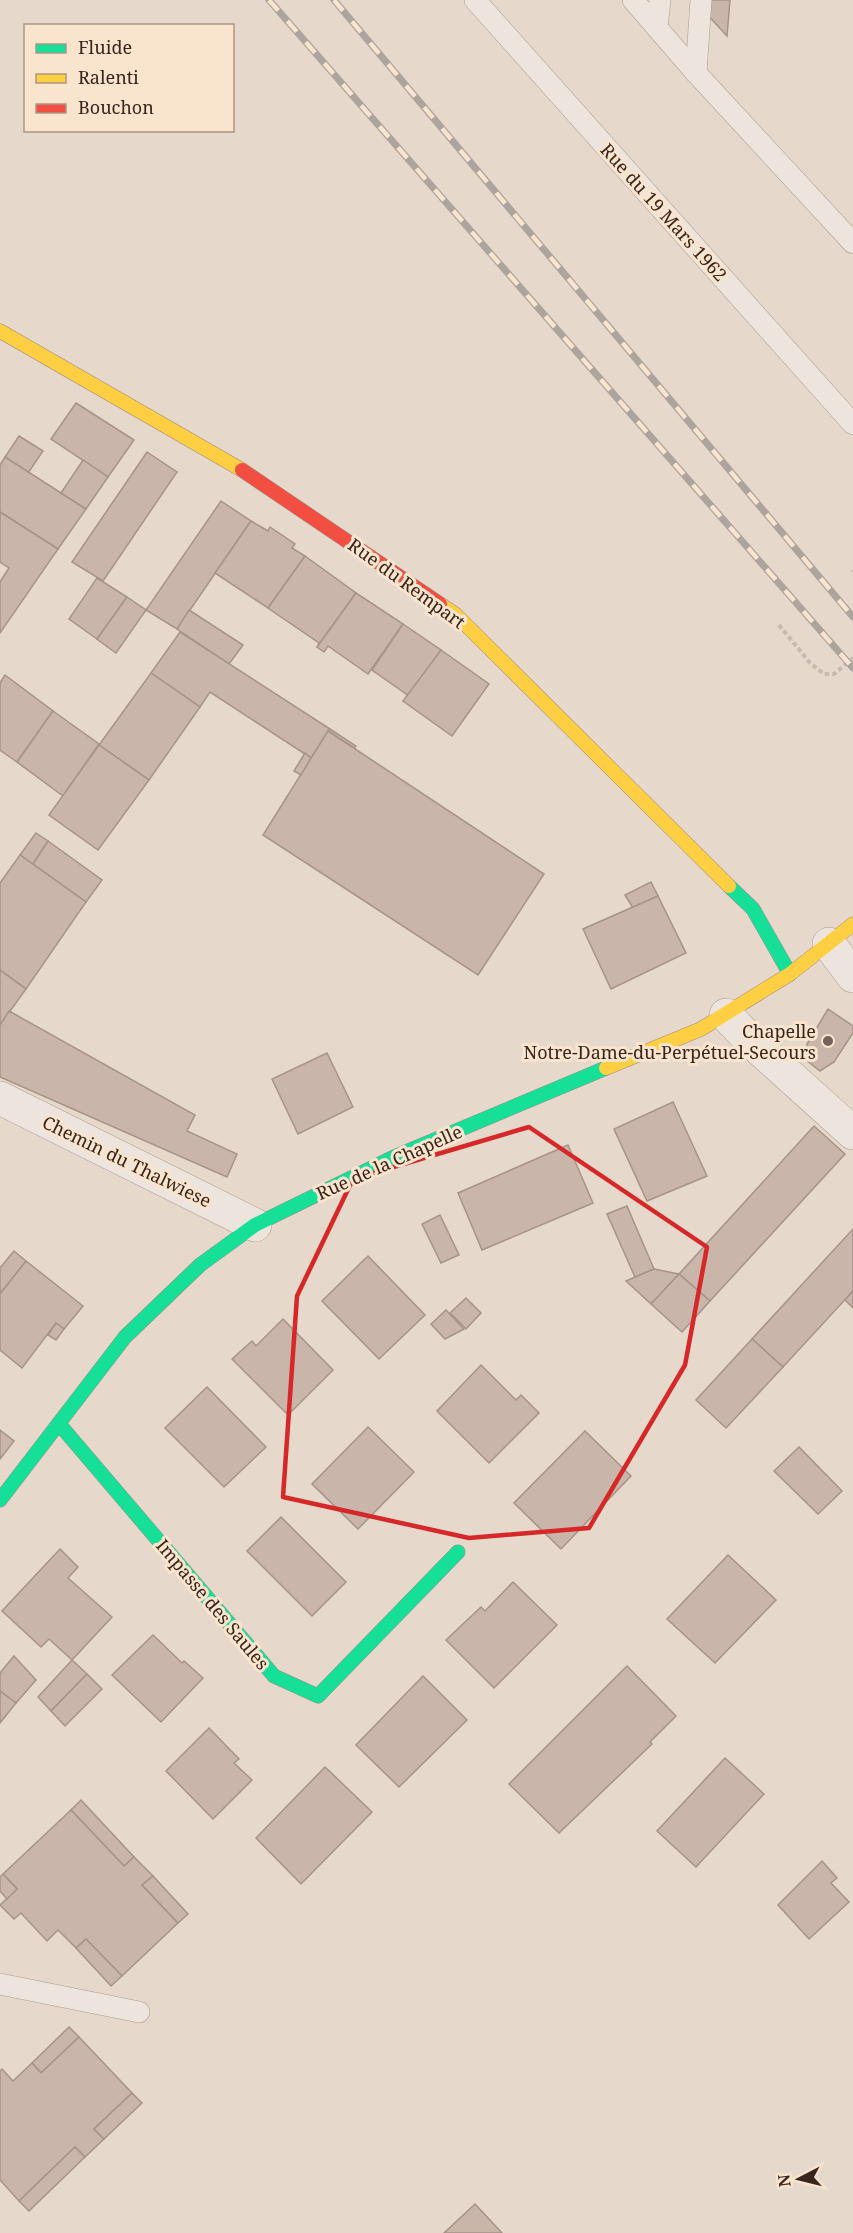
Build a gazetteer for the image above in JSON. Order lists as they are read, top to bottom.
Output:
{
  "streets": {
    "street": [
      "Rue du Rempart",
      "Chemin du Thalwiese",
      "Rue de la Chapelle",
      "Impasse des Saules"
    ],
    "lane": ["Rue du 19 Mars 1962"]
  },
  "crossings": [
    ["Rue du Rempart", "Rue de la Chapelle"],
    ["Chemin du Thalwiese", "Rue de la Chapelle"],
    ["Rue de la Chapelle", "Impasse des Saules"]
  ],
  "places": ["Chapelle Notre-Dame-du-Perpétuel-Secours"],
  "legend": ["Fluide", "Ralenti", "Bouchon"],
  "north": "left"
}
